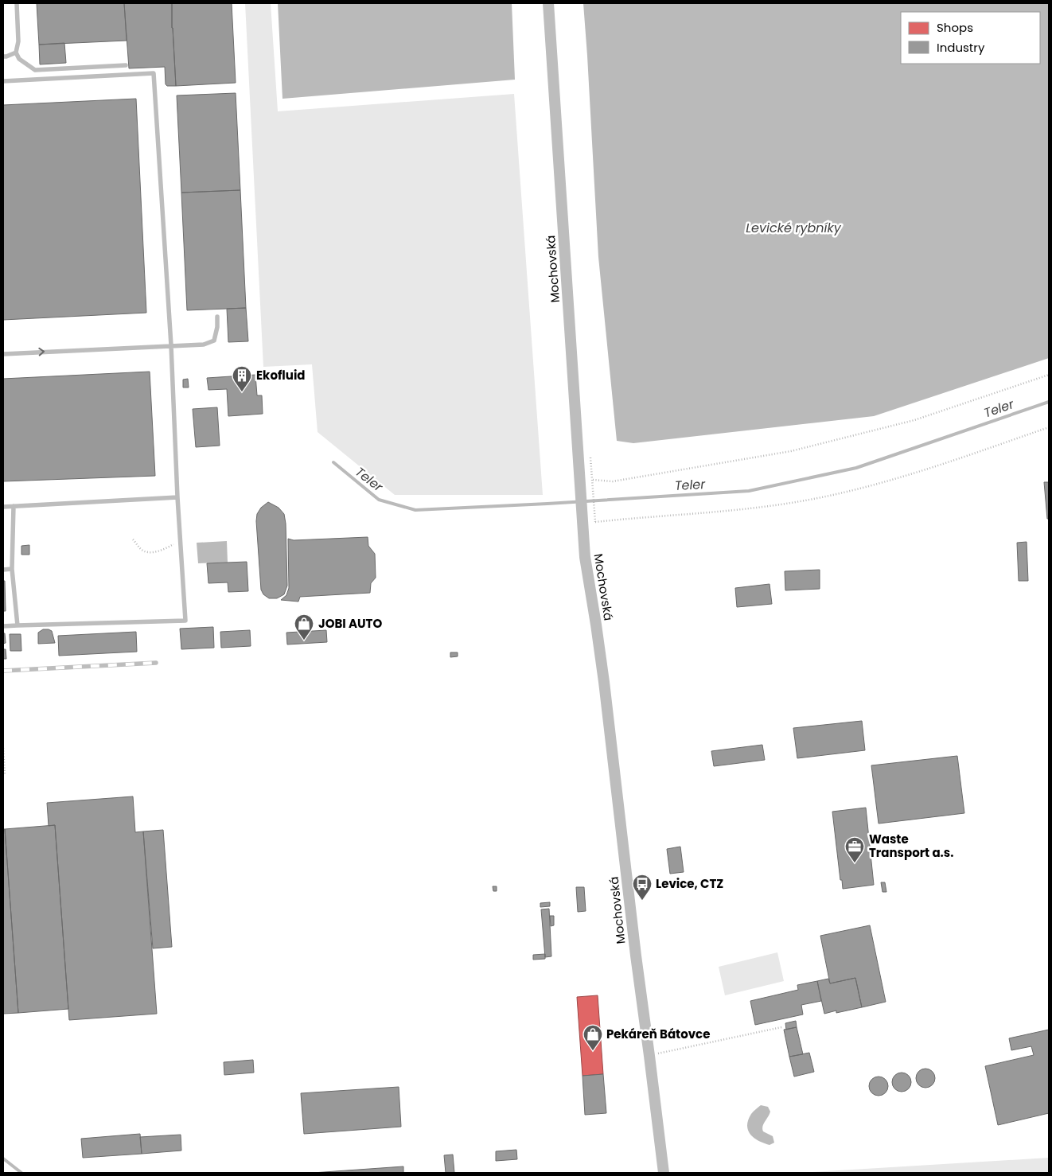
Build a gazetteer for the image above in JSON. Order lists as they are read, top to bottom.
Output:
{
  "streets": {
    "street": ["Mochovská"]
  },
  "water": ["Levické rybníky", "Teler"],
  "places": {
    "building": ["Ekofluid"],
    "shop": ["JOBI AUTO", "Pekáreň Bátovce"],
    "office": ["Waste Transport a.s."],
    "bus stop": ["Levice, CTZ"]
  },
  "legend": ["Shops", "Industry"]
}
